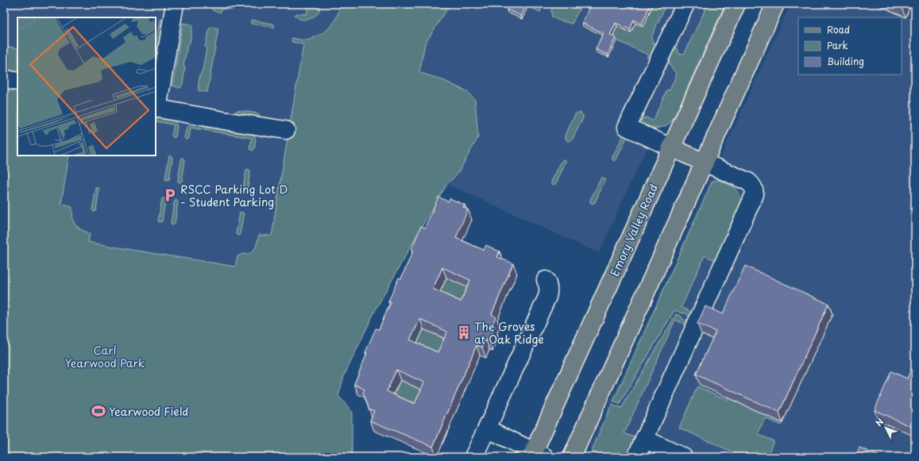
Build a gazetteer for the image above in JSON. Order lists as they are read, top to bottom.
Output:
{
  "streets": {
    "main road": ["Emory Valley Road"]
  },
  "parks": ["Carl Yearwood Park"],
  "places": {
    "parking": ["RSCC Parking Lot D - Student Parking"],
    "building": ["The Groves at Oak Ridge"],
    "sports": ["Yearwood Field"]
  },
  "legend": ["Road", "Park", "Building"],
  "north": "top left"
}
